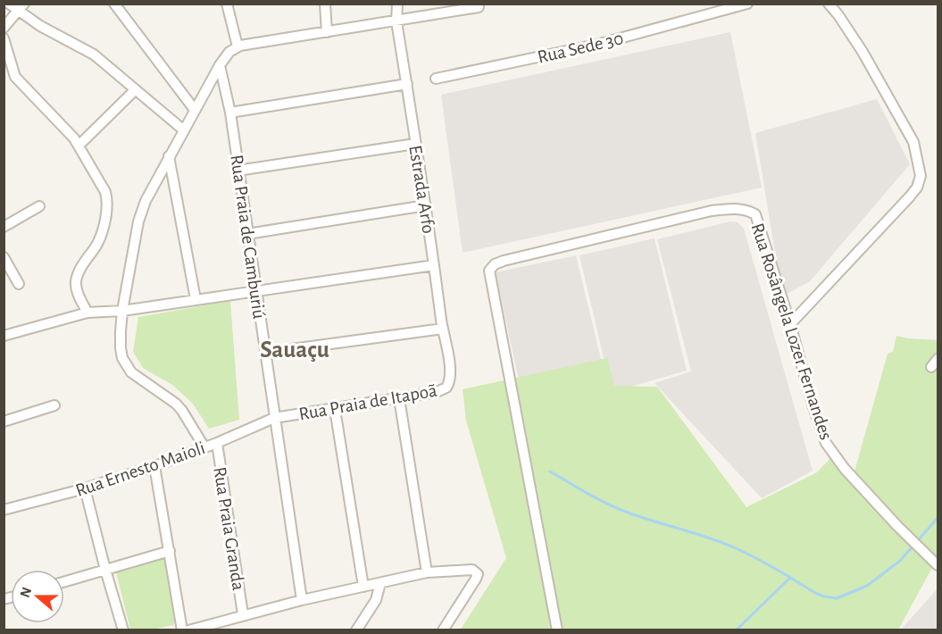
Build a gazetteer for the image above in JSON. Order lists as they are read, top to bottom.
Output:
{
  "streets": {
    "street": [
      "Rua Sede 30",
      "Estrada Arfo",
      "Rua Praia de Camburiú",
      "Rua Rosângela Lozer Fernandes",
      "Rua Praia de Itapoã",
      "Rua Ernesto Maioli",
      "Rua Praia Granda"
    ]
  },
  "crossings": [
    ["Estrada Arfo", "Rua Praia de Itapoã"],
    ["Rua Praia de Camburiú", "Rua Praia de Itapoã"],
    ["Rua Praia de Camburiú", "Rua Ernesto Maioli"],
    ["Rua Praia de Itapoã", "Rua Ernesto Maioli"],
    ["Rua Ernesto Maioli", "Rua Praia Granda"]
  ],
  "districts": ["Sauaçu"],
  "north": "left"
}
